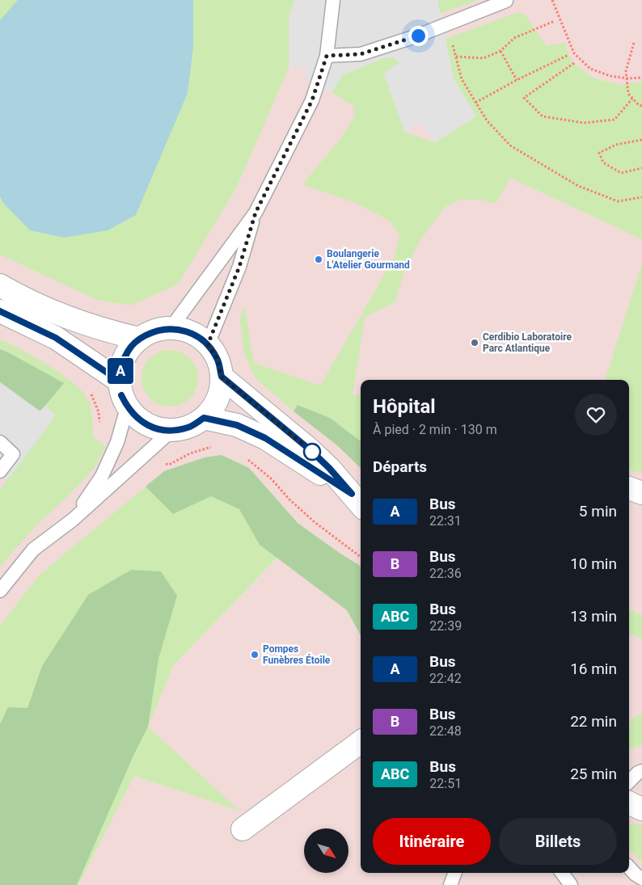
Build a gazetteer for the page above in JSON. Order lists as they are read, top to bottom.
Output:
{
  "places": ["Boulangerie L'Atelier Gourmand", "Cerdibio Laboratoire Parc Atlantique", "Pompes Funèbres Étoile"],
  "lines": ["bus line A"],
  "north": "bottom right",
  "page": {
    "on_map": "A",
    "heading": [
      ["Hôpital", "À pied · 2 min · 130 m"],
      "Départs"
    ],
    "list": [
      {
        "mark": "A",
        "name": "Bus",
        "note": "22:31",
        "value": "5 min"
      },
      {
        "mark": "B",
        "name": "Bus",
        "note": "22:36",
        "value": "10 min"
      },
      {
        "mark": "ABC",
        "name": "Bus",
        "note": "22:39",
        "value": "13 min"
      },
      {
        "mark": "A",
        "name": "Bus",
        "note": "22:42",
        "value": "16 min"
      },
      {
        "mark": "B",
        "name": "Bus",
        "note": "22:48",
        "value": "22 min"
      },
      {
        "mark": "ABC",
        "name": "Bus",
        "note": "22:51",
        "value": "25 min"
      }
    ],
    "buttons": ["Itinéraire", "Billets"]
  }
}
